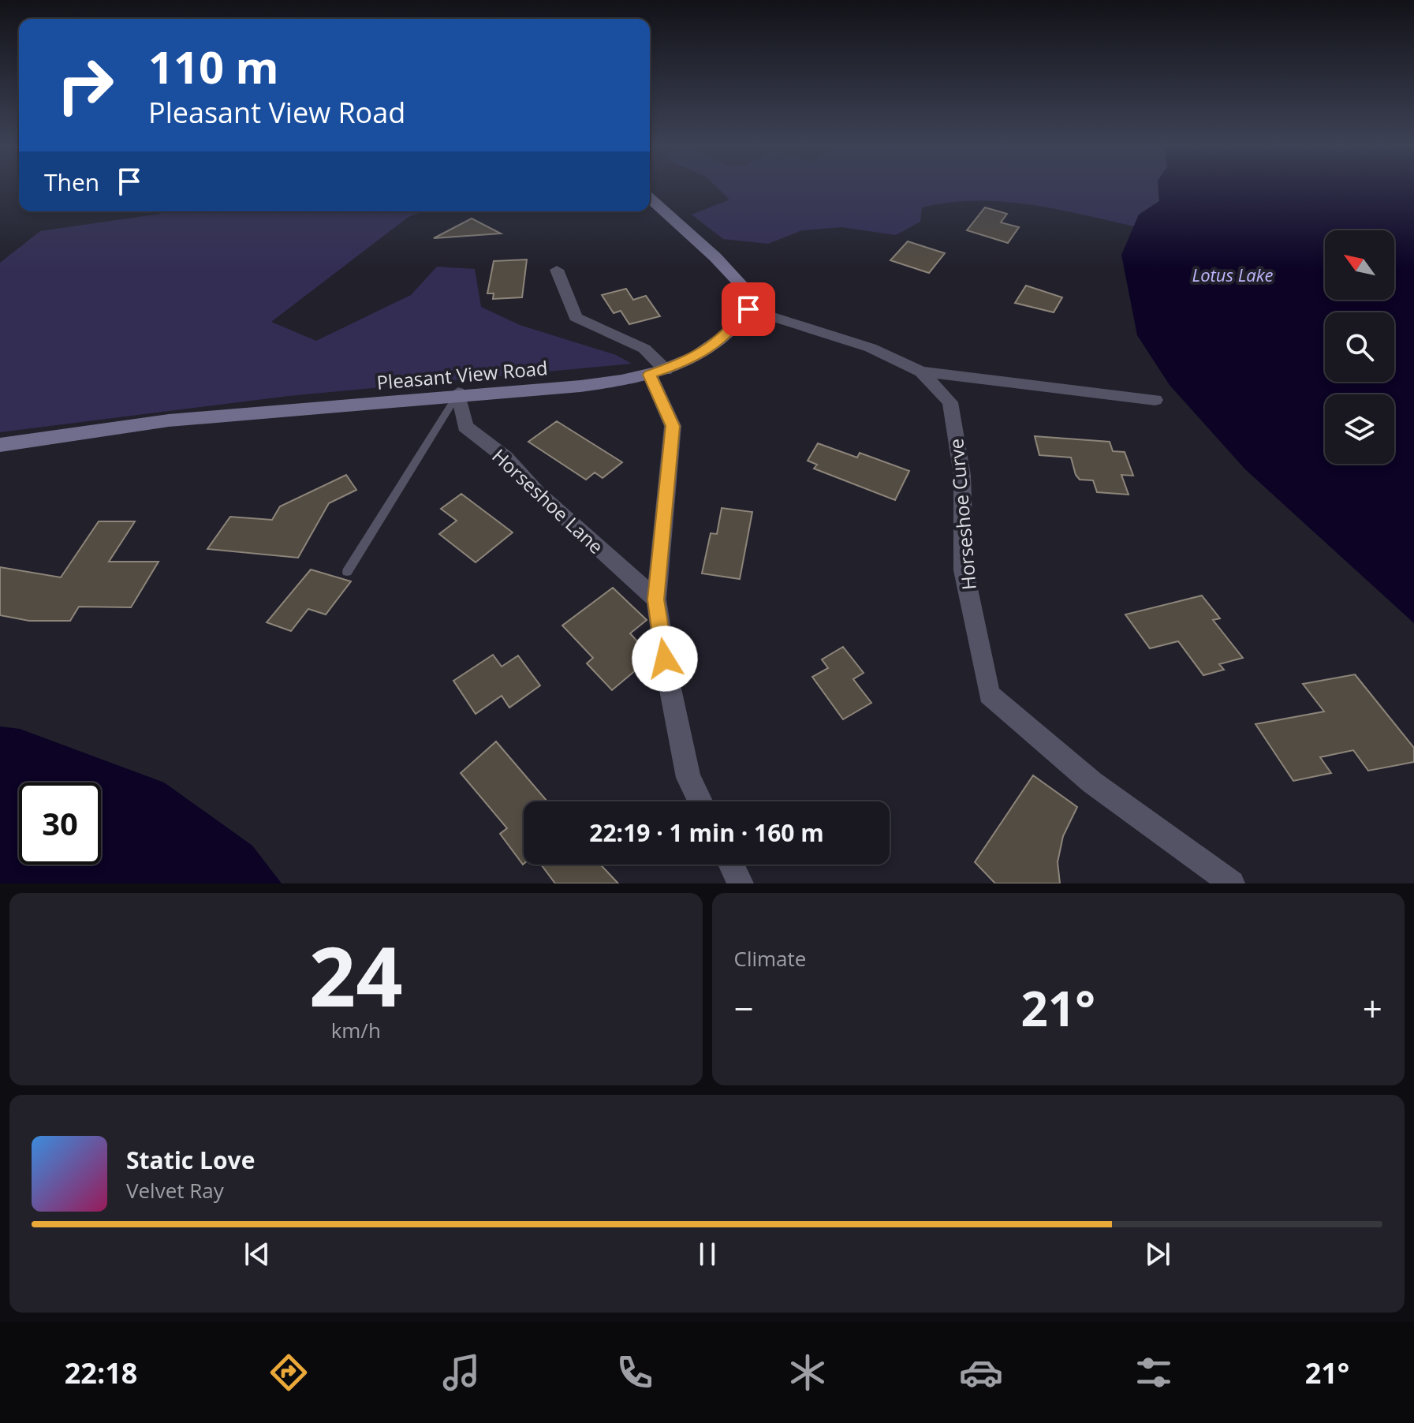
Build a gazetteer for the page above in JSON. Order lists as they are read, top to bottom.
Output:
{
  "streets": {
    "street": ["Pleasant View Road", "Horseshoe Lane", "Horseshoe Curve"]
  },
  "crossings": [
    ["Pleasant View Road", "Horseshoe Lane"],
    ["Pleasant View Road", "Horseshoe Curve"]
  ],
  "water": ["Lotus Lake"],
  "north": "top left",
  "page": {
    "turn": ["110 m", "Pleasant View Road"],
    "then": "Then",
    "limit": "30",
    "trip": "22:19 · 1 min · 160 m",
    "tile": [
      ["24", "km/h"],
      "Climate"
    ],
    "heat": ["−", "21°", "+"],
    "song": ["Static Love", "Velvet Ray"],
    "tabs": ["22:18", "21°"]
  }
}
